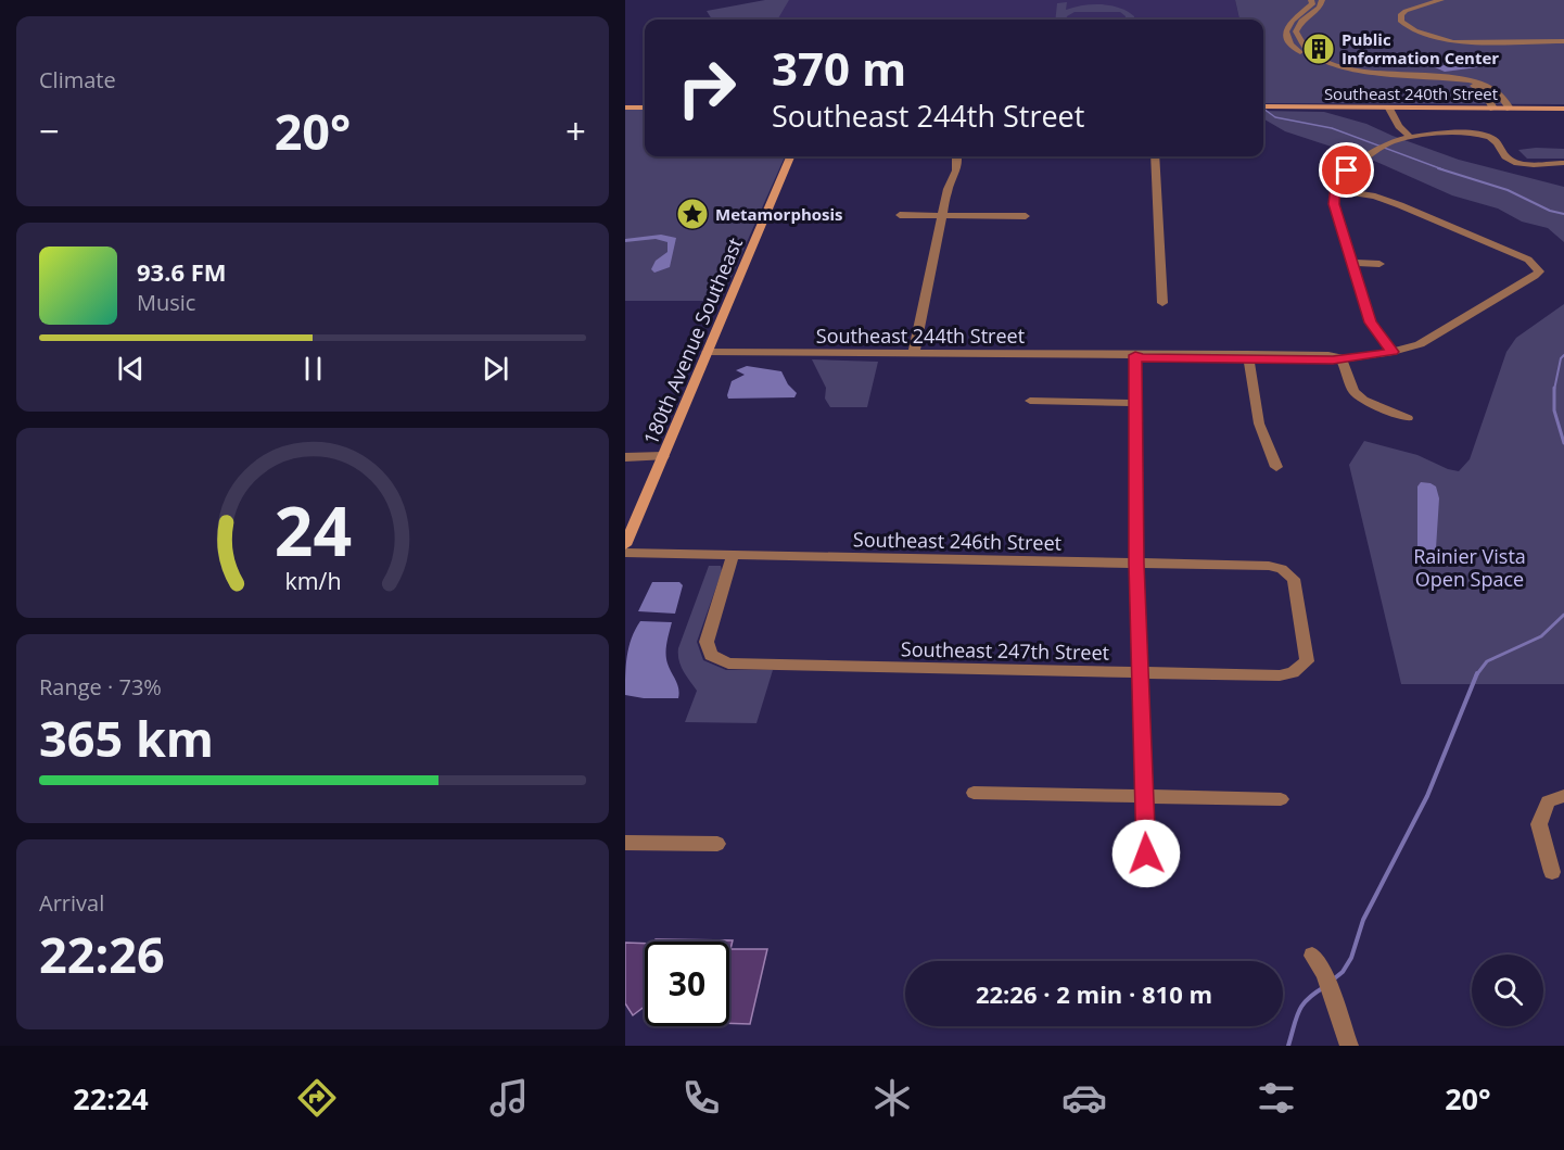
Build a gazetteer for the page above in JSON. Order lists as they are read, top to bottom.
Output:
{
  "streets": {
    "street": [
      "Southeast 240th Street",
      "Southeast 244th Street",
      "180th Avenue Southeast",
      "Southeast 246th Street",
      "Southeast 247th Street"
    ]
  },
  "crossings": [
    ["Southeast 244th Street", "180th Avenue Southeast"],
    ["Southeast 246th Street", "Southeast 247th Street"]
  ],
  "parks": ["Rainier Vista Open Space"],
  "places": {
    "building": ["Public Information Center"],
    "place": ["Metamorphosis"]
  },
  "page": {
    "tile": [
      "Climate",
      ["Range · 73%", "365 km"],
      ["Arrival", "22:26"]
    ],
    "turn": ["370 m", "Southeast 244th Street"],
    "heat": ["−", "20°", "+"],
    "song": ["93.6 FM", "Music"],
    "limit": "30",
    "trip": "22:26 · 2 min · 810 m",
    "tabs": ["22:24", "20°"],
    "gauge": ["24", "km/h"]
  }
}
